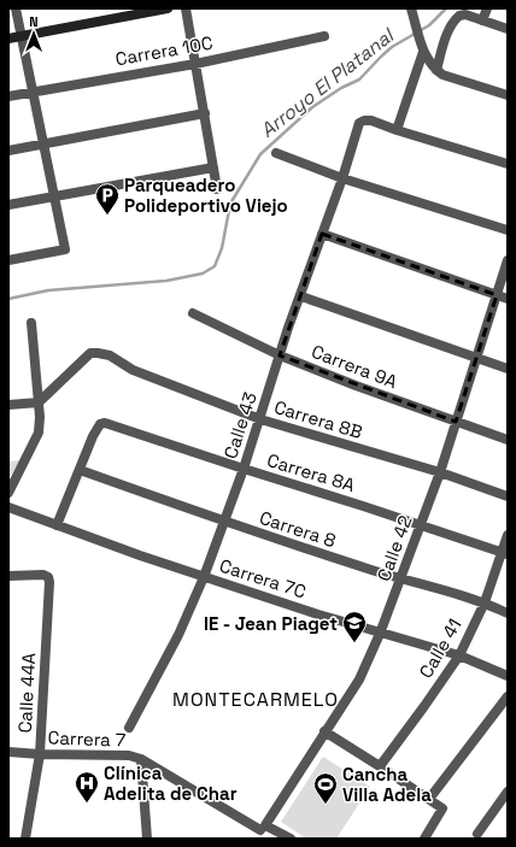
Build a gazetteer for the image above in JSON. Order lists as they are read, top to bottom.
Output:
{
  "streets": {
    "street": [
      "Carrera 10C",
      "Carrera 9A",
      "Carrera 8B",
      "Calle 43",
      "Carrera 8A",
      "Carrera 8",
      "Calle 42",
      "Carrera 7C",
      "Calle 41",
      "Calle 44A",
      "Carrera 7"
    ]
  },
  "crossings": [
    ["Carrera 9A", "Calle 43"],
    ["Carrera 9A", "Calle 42"],
    ["Carrera 8B", "Calle 43"],
    ["Carrera 8B", "Calle 42"],
    ["Calle 43", "Carrera 8A"],
    ["Calle 43", "Carrera 8"],
    ["Calle 43", "Carrera 7C"],
    ["Carrera 8A", "Carrera 8"],
    ["Carrera 8A", "Calle 42"],
    ["Carrera 8A", "Calle 41"],
    ["Carrera 8", "Calle 42"],
    ["Carrera 8", "Calle 41"],
    ["Calle 42", "Carrera 7C"],
    ["Calle 42", "Carrera 7"],
    ["Carrera 7C", "Calle 41"],
    ["Calle 44A", "Carrera 7"]
  ],
  "districts": ["MONTECARMELO"],
  "water": ["Arroyo El Platanal"],
  "places": {
    "parking": ["Parqueadero Polideportivo Viejo"],
    "school or university": ["IE - Jean Piaget"],
    "hospital": ["Clínica Adelita de Char"],
    "sports": ["Cancha Villa Adela"]
  },
  "north": "top"
}
